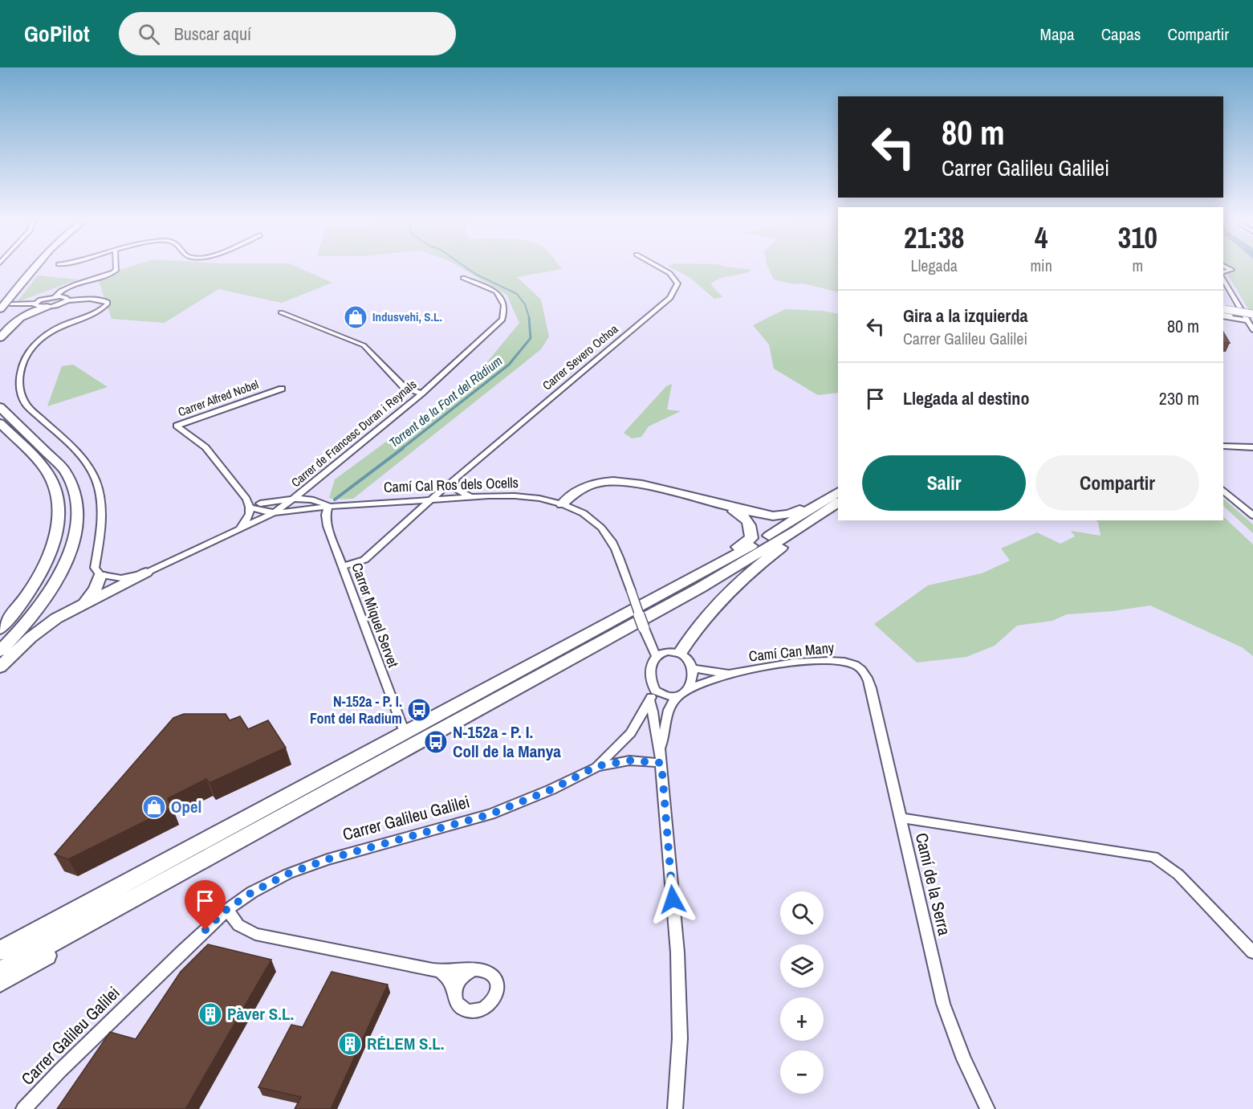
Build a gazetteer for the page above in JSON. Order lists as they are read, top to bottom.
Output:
{
  "streets": {
    "street": [
      "Carrer Severo Ochoa",
      "Carrer Alfred Nobel",
      "Carrer de Francesc Duran i Reynals",
      "Camí Cal Ros dels Ocells",
      "Carrer Miquel Servet",
      "Camí Can Many",
      "Carrer Galileu Galilei",
      "Camí de la Serra"
    ]
  },
  "crossings": [
    ["Carrer Severo Ochoa", "Camí Cal Ros dels Ocells"],
    ["Carrer Severo Ochoa", "Carrer Miquel Servet"],
    ["Carrer de Francesc Duran i Reynals", "Camí Cal Ros dels Ocells"],
    ["Camí Cal Ros dels Ocells", "Carrer Miquel Servet"],
    ["Camí Cal Ros dels Ocells", "Camí Can Many"],
    ["Camí Cal Ros dels Ocells", "Carrer Galileu Galilei"],
    ["Camí Can Many", "Carrer Galileu Galilei"],
    ["Camí Can Many", "Camí de la Serra"]
  ],
  "water": ["Torrent de la Font del Ràdium"],
  "places": {
    "shop": ["Indusvehi, S.L.", "Opel"],
    "bus stop": ["N-152a - P. I. Font del Radium", "N-152a - P. I. Coll de la Manya"],
    "building": ["Pàver S.L.", "RÉLEM S.L."]
  },
  "page": {
    "header": "GoPilot",
    "search": "Buscar aquí",
    "nav": ["Mapa", "Capas", "Compartir"],
    "turn": ["80 m", "Carrer Galileu Galilei"],
    "eta": [
      "21:38",
      "Llegada",
      "4",
      "min",
      "310",
      "m"
    ],
    "list": [
      {
        "name": "Gira a la izquierda",
        "note": "Carrer Galileu Galilei",
        "value": "80 m"
      },
      {
        "name": "Llegada al destino",
        "value": "230 m"
      }
    ],
    "buttons": ["Salir", "Compartir"],
    "map_buttons": ["+", "−"]
  }
}
